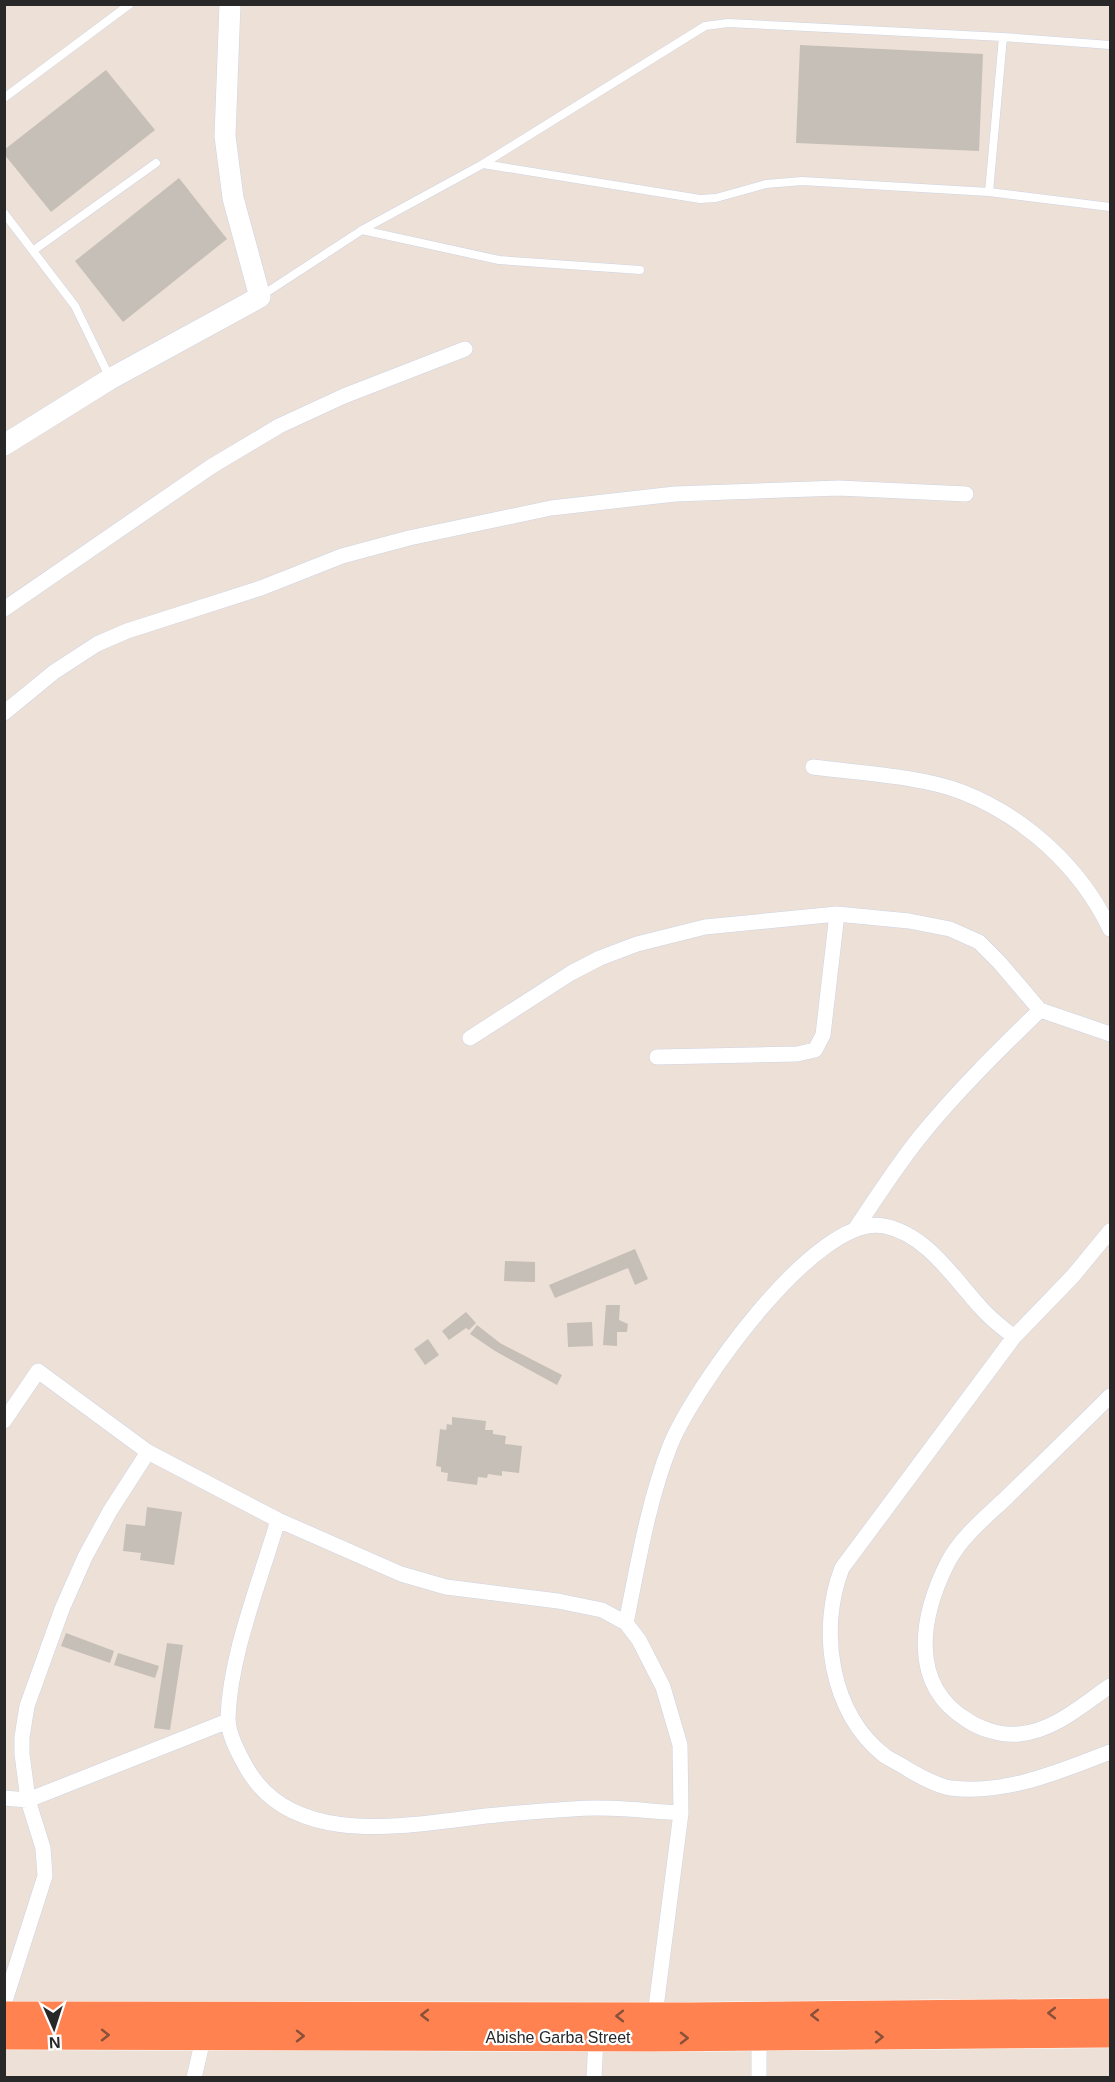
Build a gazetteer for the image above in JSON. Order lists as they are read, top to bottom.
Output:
{
  "streets": {
    "highway": ["Abishe Garba Street"]
  },
  "north": "bottom"
}
